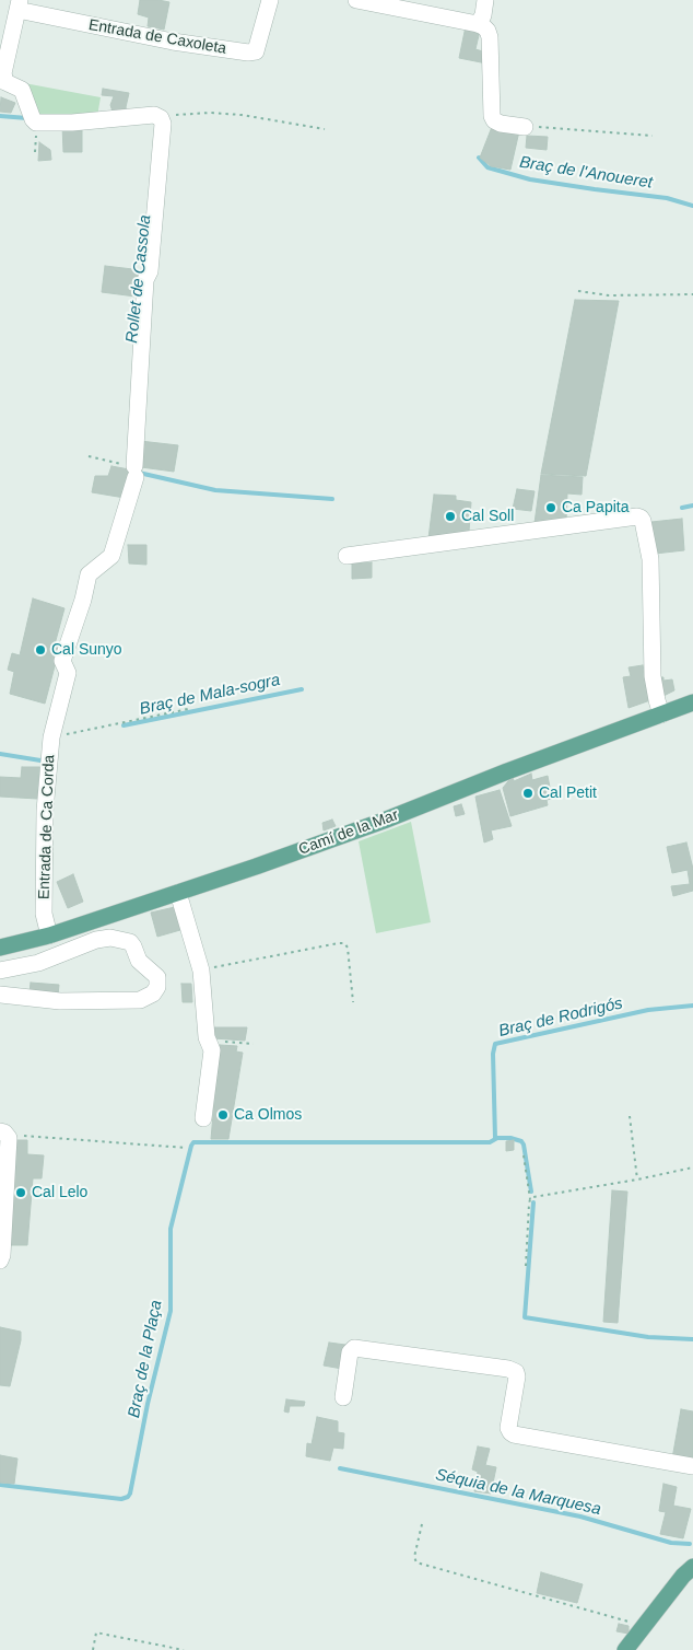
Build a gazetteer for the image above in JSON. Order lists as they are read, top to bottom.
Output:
{
  "streets": {
    "main road": ["Camí de la Mar"],
    "street": ["Entrada de Caxoleta", "Entrada de Ca Corda"]
  },
  "crossings": [
    ["Entrada de Ca Corda", "Camí de la Mar"]
  ],
  "water": [
    "Braç de l'Anoueret",
    "Rollet de Cassola",
    "Braç de Mala-sogra",
    "Braç de Rodrigós",
    "Braç de la Plaça",
    "Séquia de la Marquesa"
  ],
  "places": [
    "Ca Papita",
    "Cal Soll",
    "Cal Sunyo",
    "Cal Petit",
    "Ca Olmos",
    "Cal Lelo"
  ]
}
